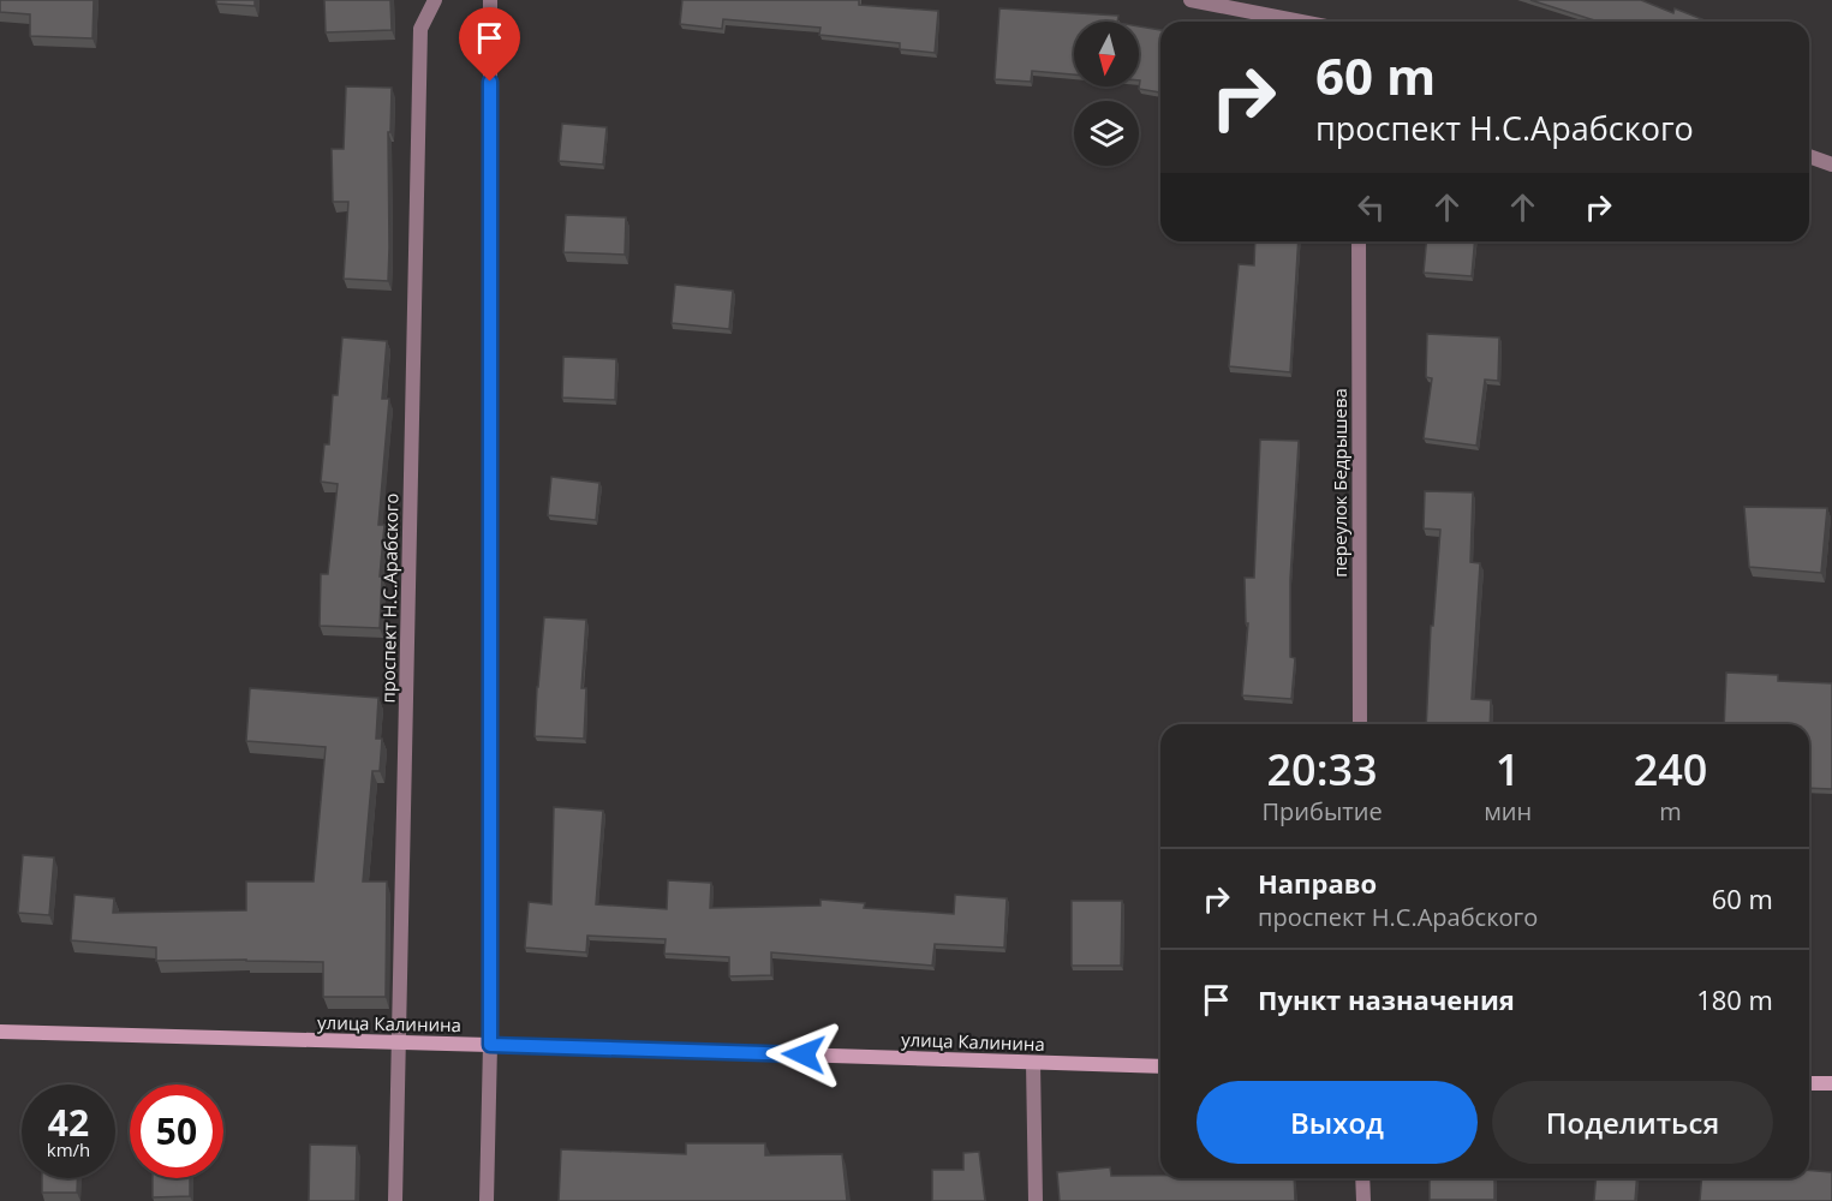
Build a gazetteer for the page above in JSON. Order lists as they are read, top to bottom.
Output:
{
  "streets": {
    "main road": ["улица Калинина"],
    "street": ["переулок Бедрышева", "проспект Н.С.Арабского"]
  },
  "crossings": [
    ["проспект Н.С.Арабского", "улица Калинина"]
  ],
  "north": "bottom",
  "page": {
    "turn": ["60 m", "проспект Н.С.Арабского"],
    "eta": [
      "20:33",
      "Прибытие",
      "1",
      "мин",
      "240",
      "m"
    ],
    "list": [
      {
        "name": "Направо",
        "note": "проспект Н.С.Арабского",
        "value": "60 m"
      },
      {
        "name": "Пункт назначения",
        "value": "180 m"
      }
    ],
    "buttons": ["Выход", "Поделиться"],
    "speed": "42 km/h",
    "limit": "50"
  }
}
